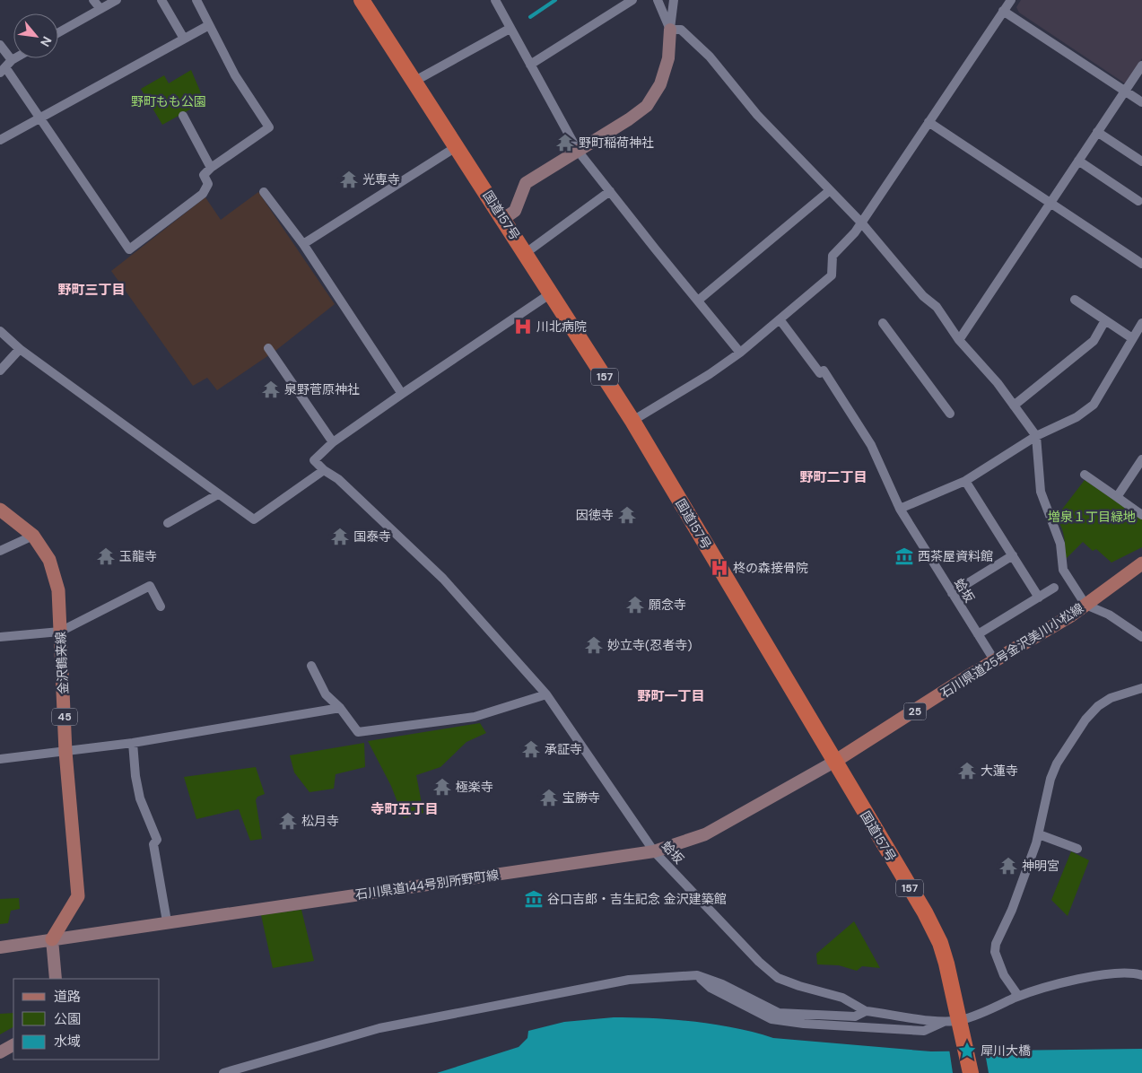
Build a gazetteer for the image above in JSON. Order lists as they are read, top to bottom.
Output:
{
  "streets": {
    "highway": ["国道157号", "157"],
    "main road": [
      "石川県道25号金沢美川小松線",
      "金沢鶴来線",
      "25",
      "45",
      "石川県道144号別所野町線"
    ],
    "street": ["蛤坂"]
  },
  "crossings": [
    ["国道157号", "石川県道25号金沢美川小松線"],
    ["国道157号", "石川県道144号別所野町線"],
    ["蛤坂", "石川県道25号金沢美川小松線"],
    ["蛤坂", "石川県道144号別所野町線"],
    ["石川県道25号金沢美川小松線", "石川県道144号別所野町線"],
    ["金沢鶴来線", "石川県道144号別所野町線"]
  ],
  "districts": [
    "野町三丁目",
    "野町二丁目",
    "野町一丁目",
    "寺町五丁目"
  ],
  "parks": ["野町もも公園", "増泉１丁目緑地"],
  "places": {
    "temple": [
      "野町稲荷神社",
      "光専寺",
      "泉野菅原神社",
      "因徳寺",
      "国泰寺",
      "玉龍寺",
      "願念寺",
      "妙立寺(忍者寺)",
      "承証寺",
      "大蓮寺",
      "極楽寺",
      "宝勝寺",
      "松月寺",
      "神明宮"
    ],
    "hospital": ["川北病院", "柊の森接骨院"],
    "museum": ["西茶屋資料館", "谷口吉郎・吉生記念 金沢建築館"],
    "place": ["犀川大橋"]
  },
  "legend": ["道路", "公園", "水域"],
  "north": "bottom right"
}
